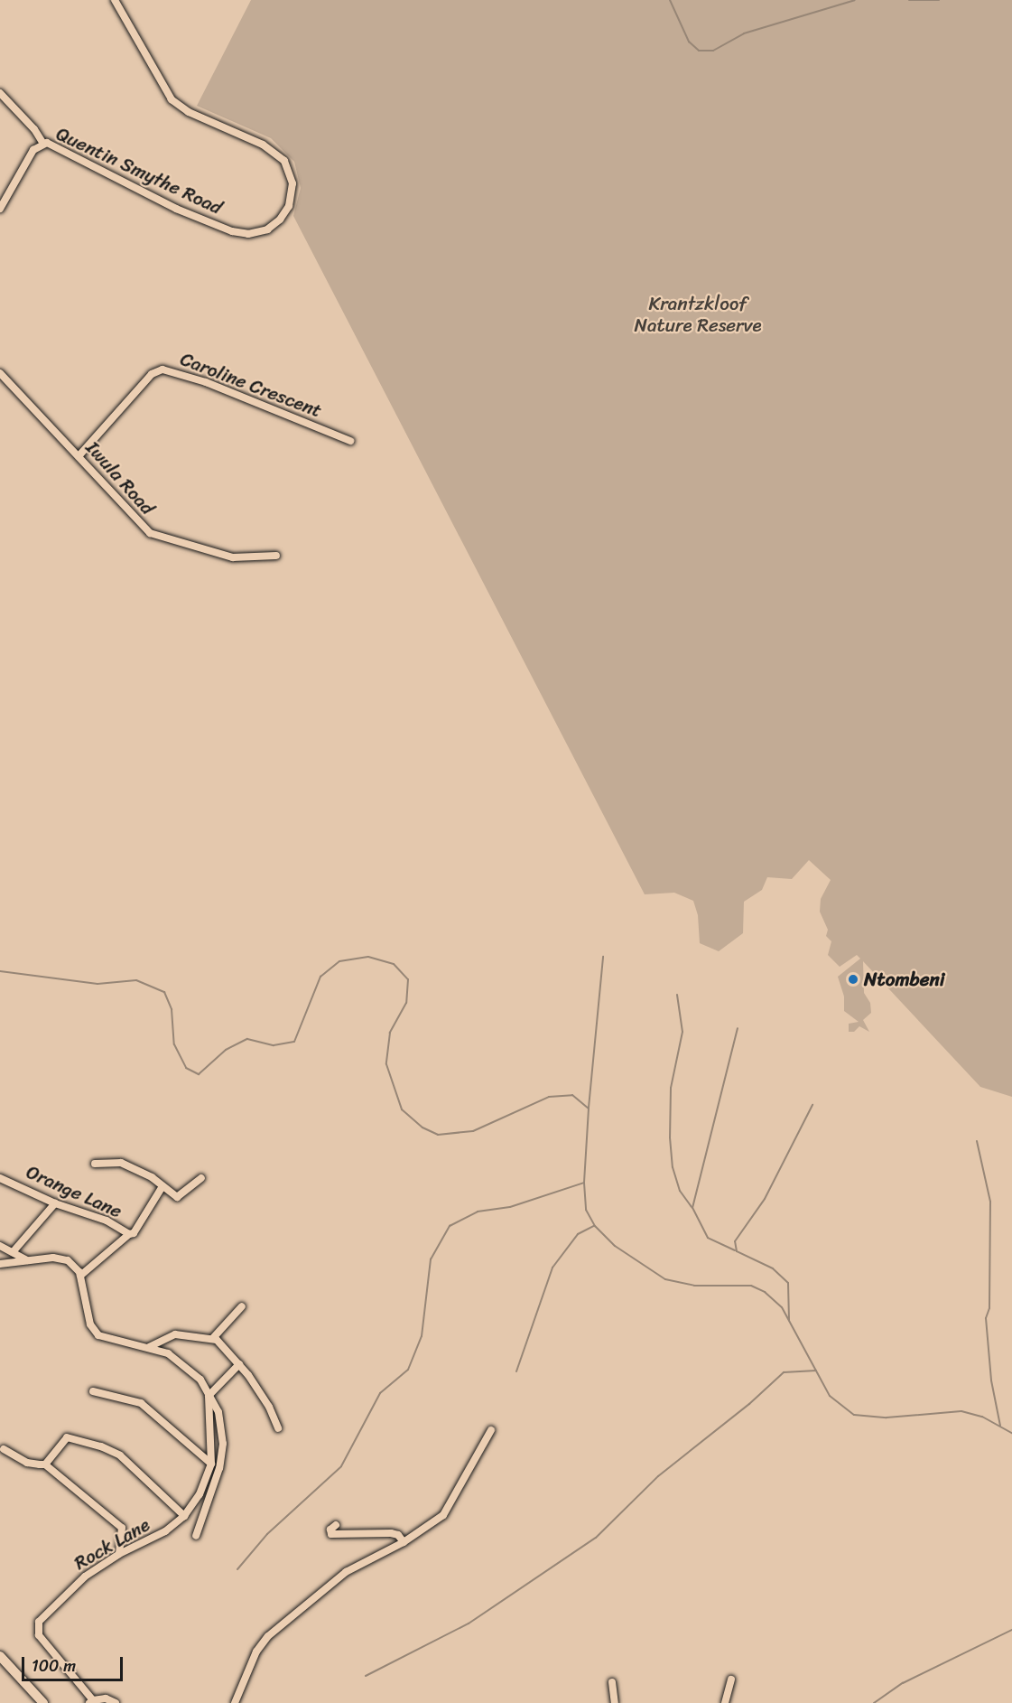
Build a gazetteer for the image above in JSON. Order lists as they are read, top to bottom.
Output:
{
  "streets": {
    "street": [
      "Quentin Smythe Road",
      "Caroline Crescent",
      "Iwula Road",
      "Orange Lane",
      "Rock Lane"
    ]
  },
  "crossings": [
    ["Caroline Crescent", "Iwula Road"]
  ],
  "parks": ["Krantzkloof Nature Reserve"],
  "places": ["Ntombeni"],
  "scale_bar": "100 m"
}
